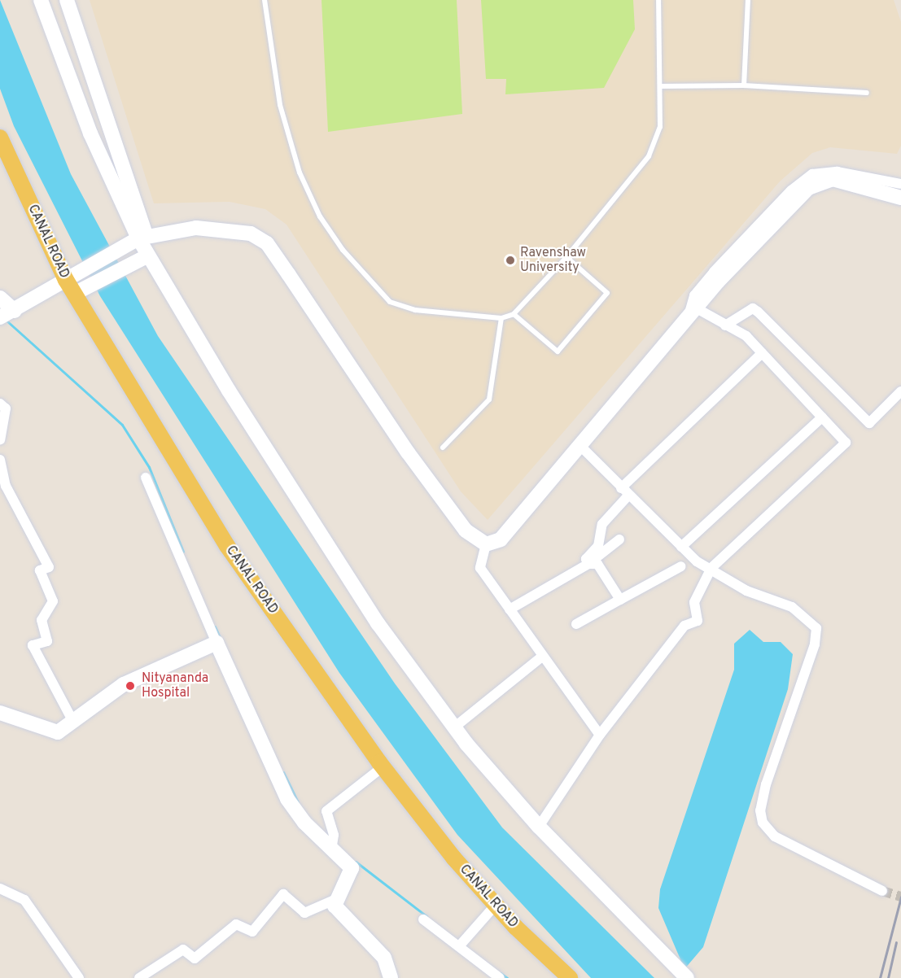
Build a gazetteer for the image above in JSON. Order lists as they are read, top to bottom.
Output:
{
  "streets": {
    "main road": ["CANAL ROAD"]
  },
  "places": ["Ravenshaw University", "Nityananda Hospital"]
}
